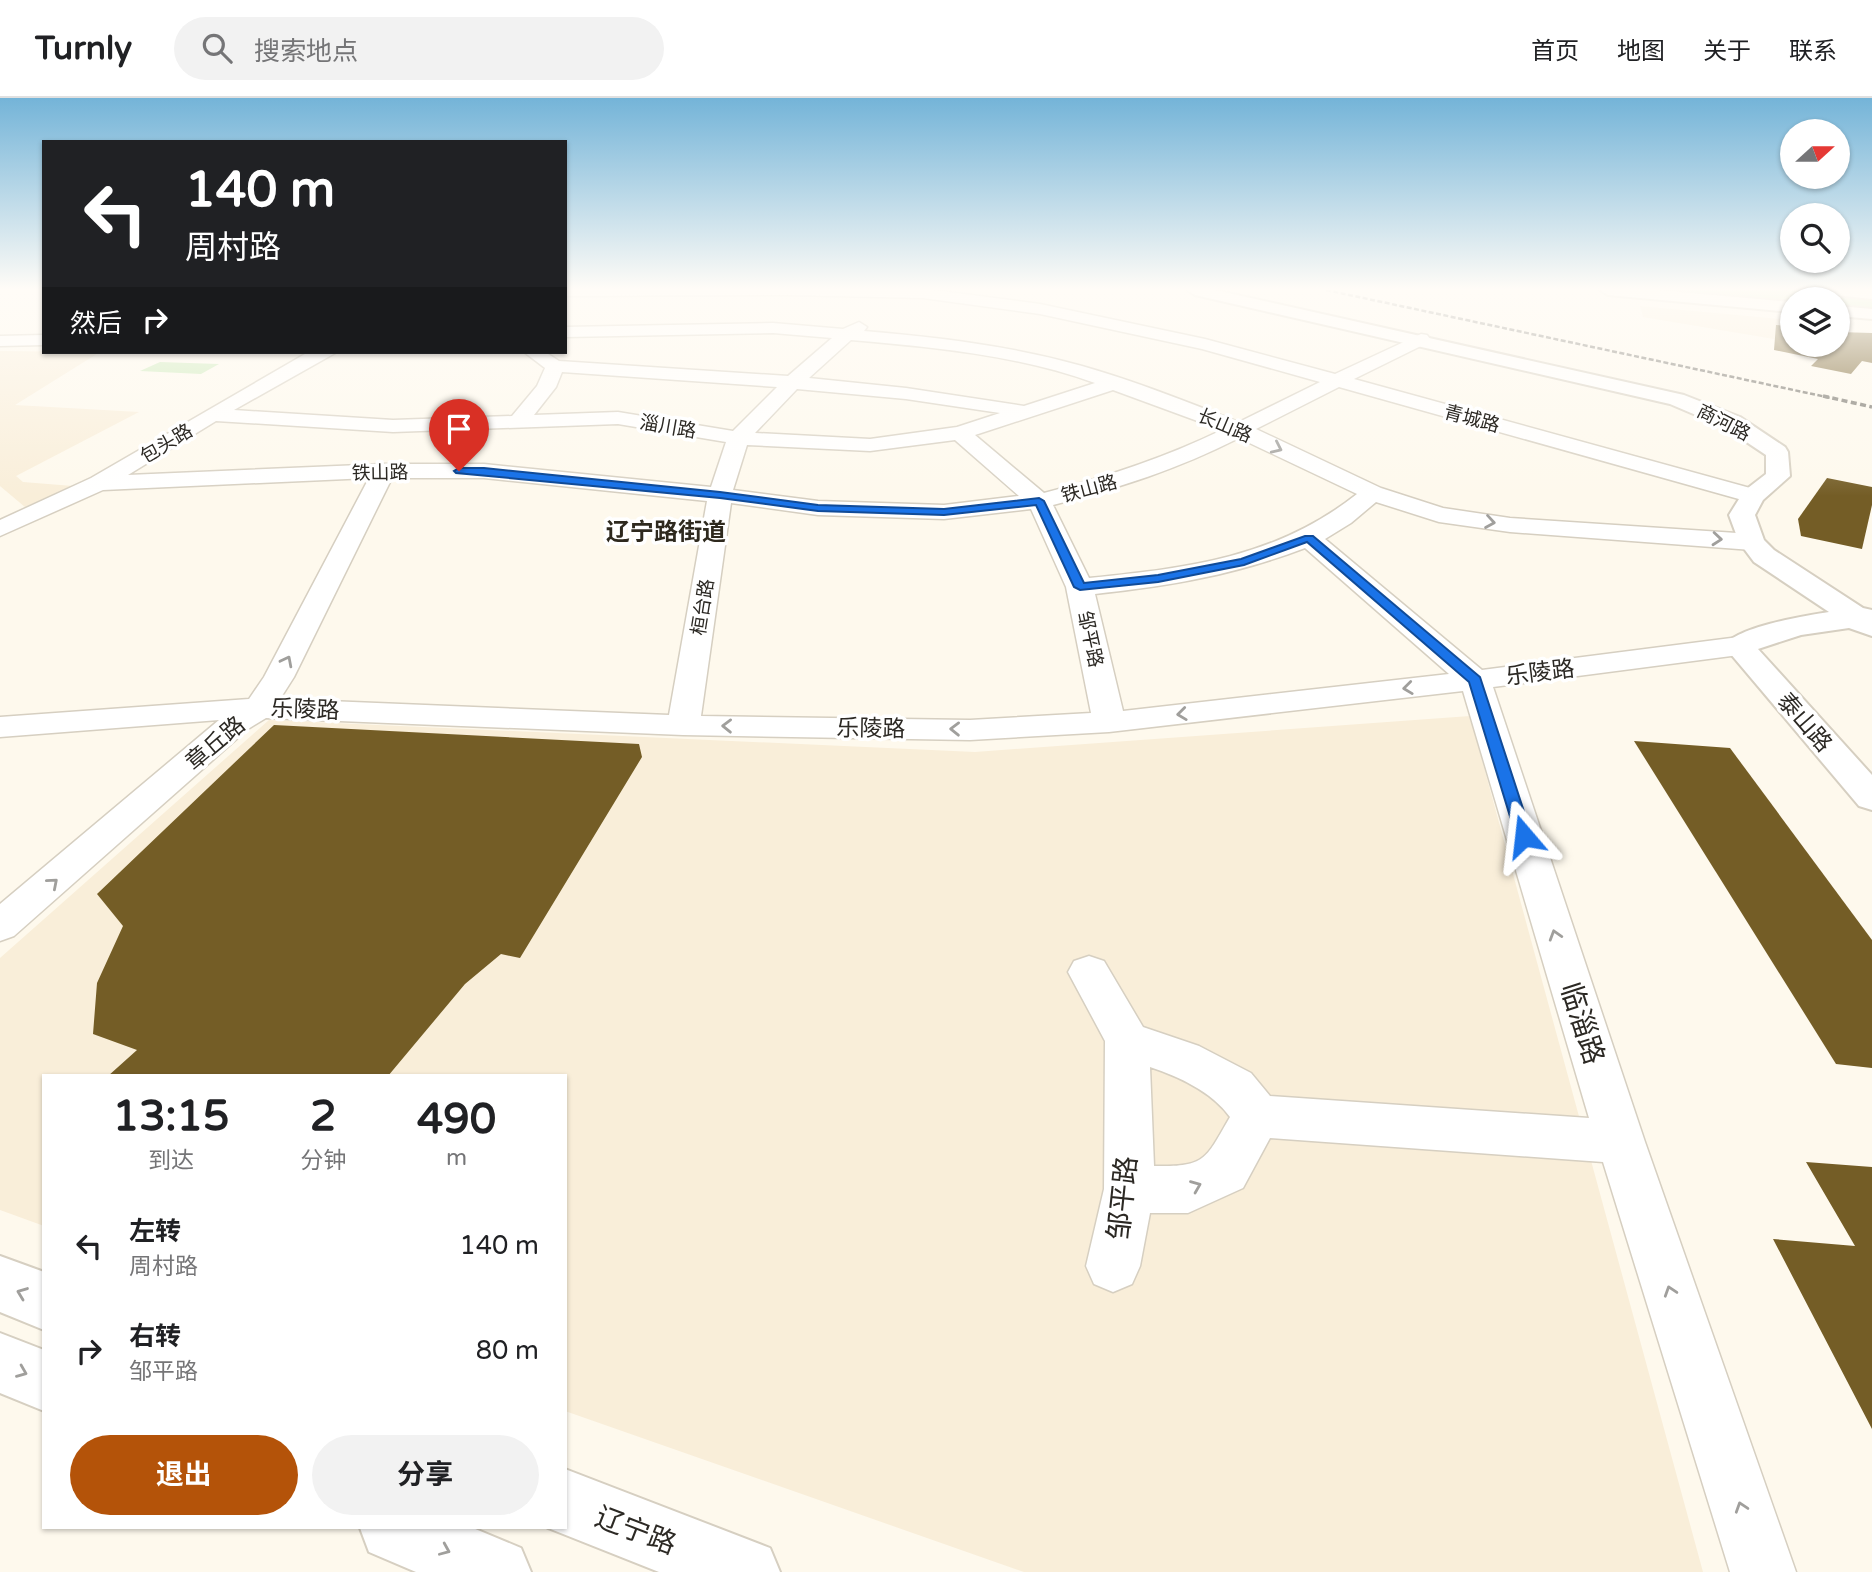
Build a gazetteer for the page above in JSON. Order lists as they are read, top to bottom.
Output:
{
  "streets": {
    "main road": [
      "商河路",
      "乐陵路",
      "泰山路",
      "辽宁路"
    ],
    "street": [
      "青城路",
      "长山路",
      "淄川路",
      "包头路",
      "铁山路",
      "桓台路",
      "邹平路",
      "章丘路",
      "临淄路"
    ]
  },
  "crossings": [
    ["青城路", "商河路"],
    ["青城路", "铁山路"],
    ["长山路", "淄川路"],
    ["长山路", "铁山路"],
    ["淄川路", "包头路"],
    ["淄川路", "桓台路"],
    ["淄川路", "邹平路"],
    ["包头路", "铁山路"],
    ["铁山路", "桓台路"],
    ["铁山路", "邹平路"],
    ["铁山路", "章丘路"],
    ["桓台路", "乐陵路"],
    ["邹平路", "乐陵路"],
    ["乐陵路", "泰山路"],
    ["乐陵路", "章丘路"],
    ["乐陵路", "临淄路"]
  ],
  "one_way": ["长山路", "章丘路", "临淄路"],
  "districts": ["辽宁路街道"],
  "north": "right",
  "page": {
    "header": "Turnly",
    "search": "搜索地点",
    "nav": [
      "首页",
      "地图",
      "关于",
      "联系"
    ],
    "turn": ["140 m", "周村路"],
    "then": "然后",
    "eta": [
      "13:15",
      "到达",
      "2",
      "分钟",
      "490",
      "m"
    ],
    "list": [
      {
        "name": "左转",
        "note": "周村路",
        "value": "140 m"
      },
      {
        "name": "右转",
        "note": "邹平路",
        "value": "80 m"
      }
    ],
    "buttons": ["退出", "分享"]
  }
}
